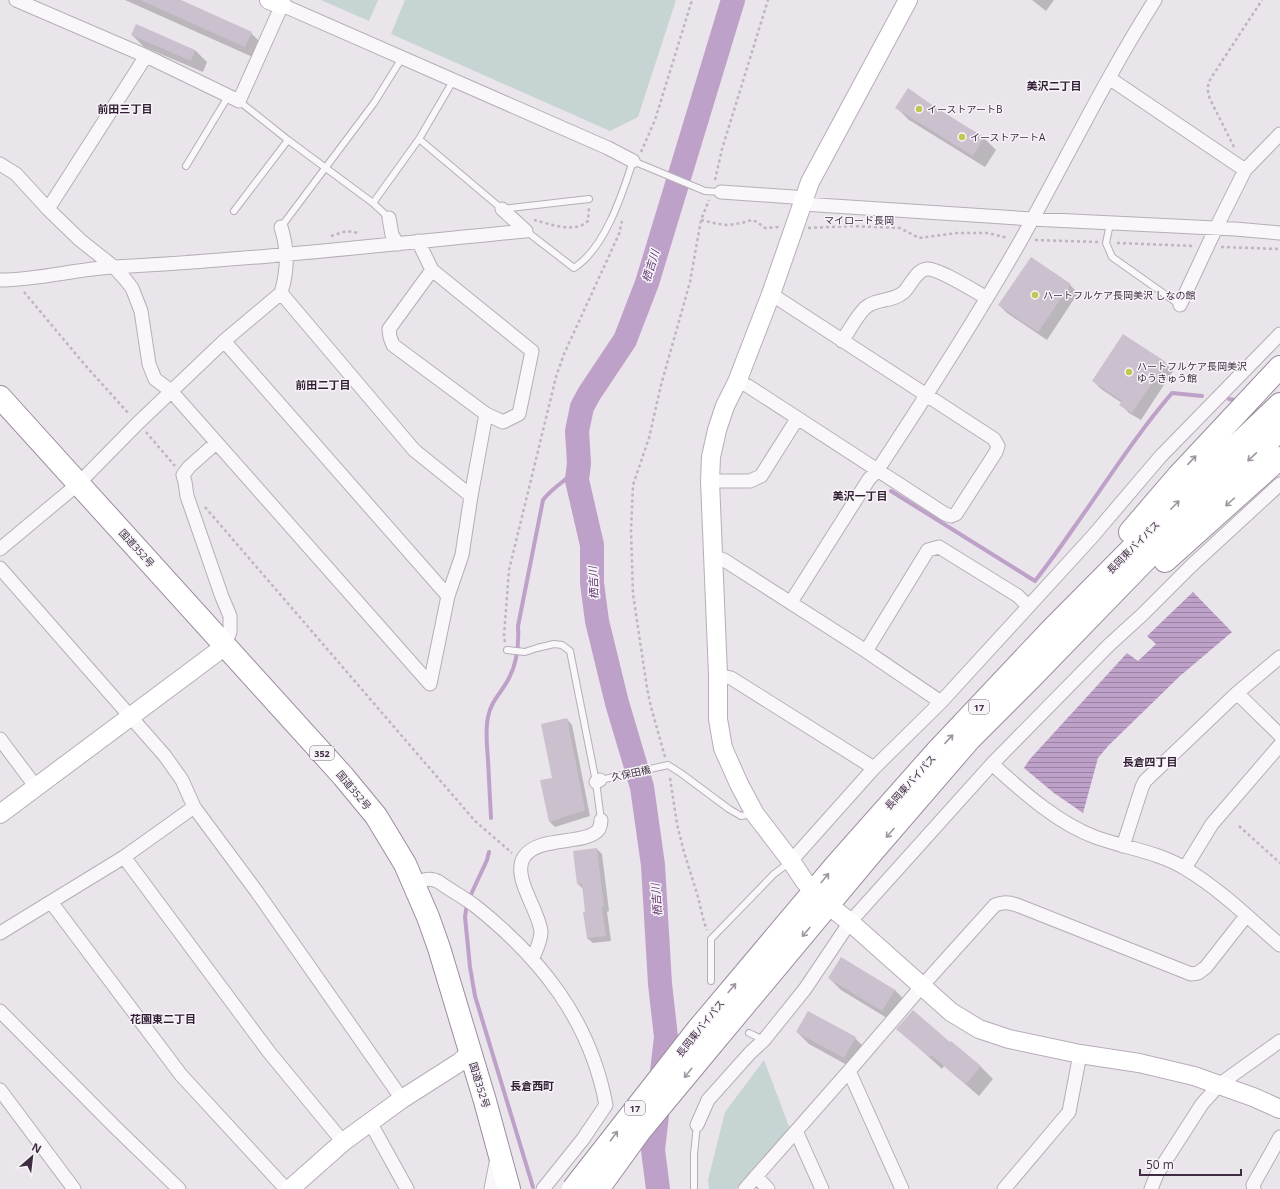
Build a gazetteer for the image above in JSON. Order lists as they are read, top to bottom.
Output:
{
  "streets": {
    "highway": [
      "長岡東バイパス",
      "国道352号",
      "17",
      "352"
    ],
    "lane": ["久保田橋"],
    "path": ["マイロード長岡"]
  },
  "crossings": [
    ["長岡東バイパス", "17"]
  ],
  "districts": [
    "美沢二丁目",
    "前田三丁目",
    "前田二丁目",
    "美沢一丁目",
    "長倉四丁目",
    "花園東二丁目",
    "長倉西町"
  ],
  "water": ["栖吉川"],
  "places": [
    "イーストアートB",
    "イーストアートA",
    "ハートフルケア長岡美沢 しなの館",
    "ハートフルケア長岡美沢 ゆうきゅう館"
  ],
  "scale_bar": "50 m",
  "north": "top right"
}
